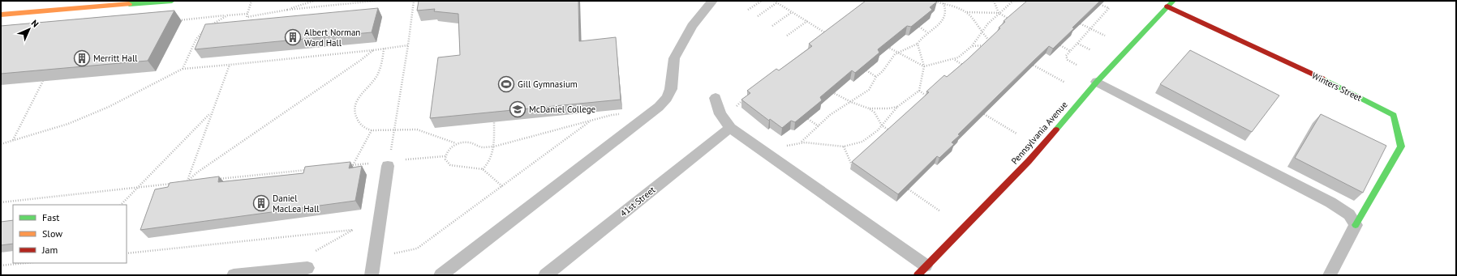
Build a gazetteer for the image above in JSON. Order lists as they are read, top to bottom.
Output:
{
  "streets": {
    "street": ["Winters Street", "Pennsylvania Avenue"],
    "lane": ["41st Street"]
  },
  "crossings": [
    ["Winters Street", "Pennsylvania Avenue"]
  ],
  "places": {
    "building": ["Albert Norman Ward Hall", "Merritt Hall", "Daniel MacLea Hall"],
    "sports": ["Gill Gymnasium"],
    "school or university": ["McDaniel College"]
  },
  "legend": ["Fast", "Slow", "Jam"],
  "north": "top right"
}
